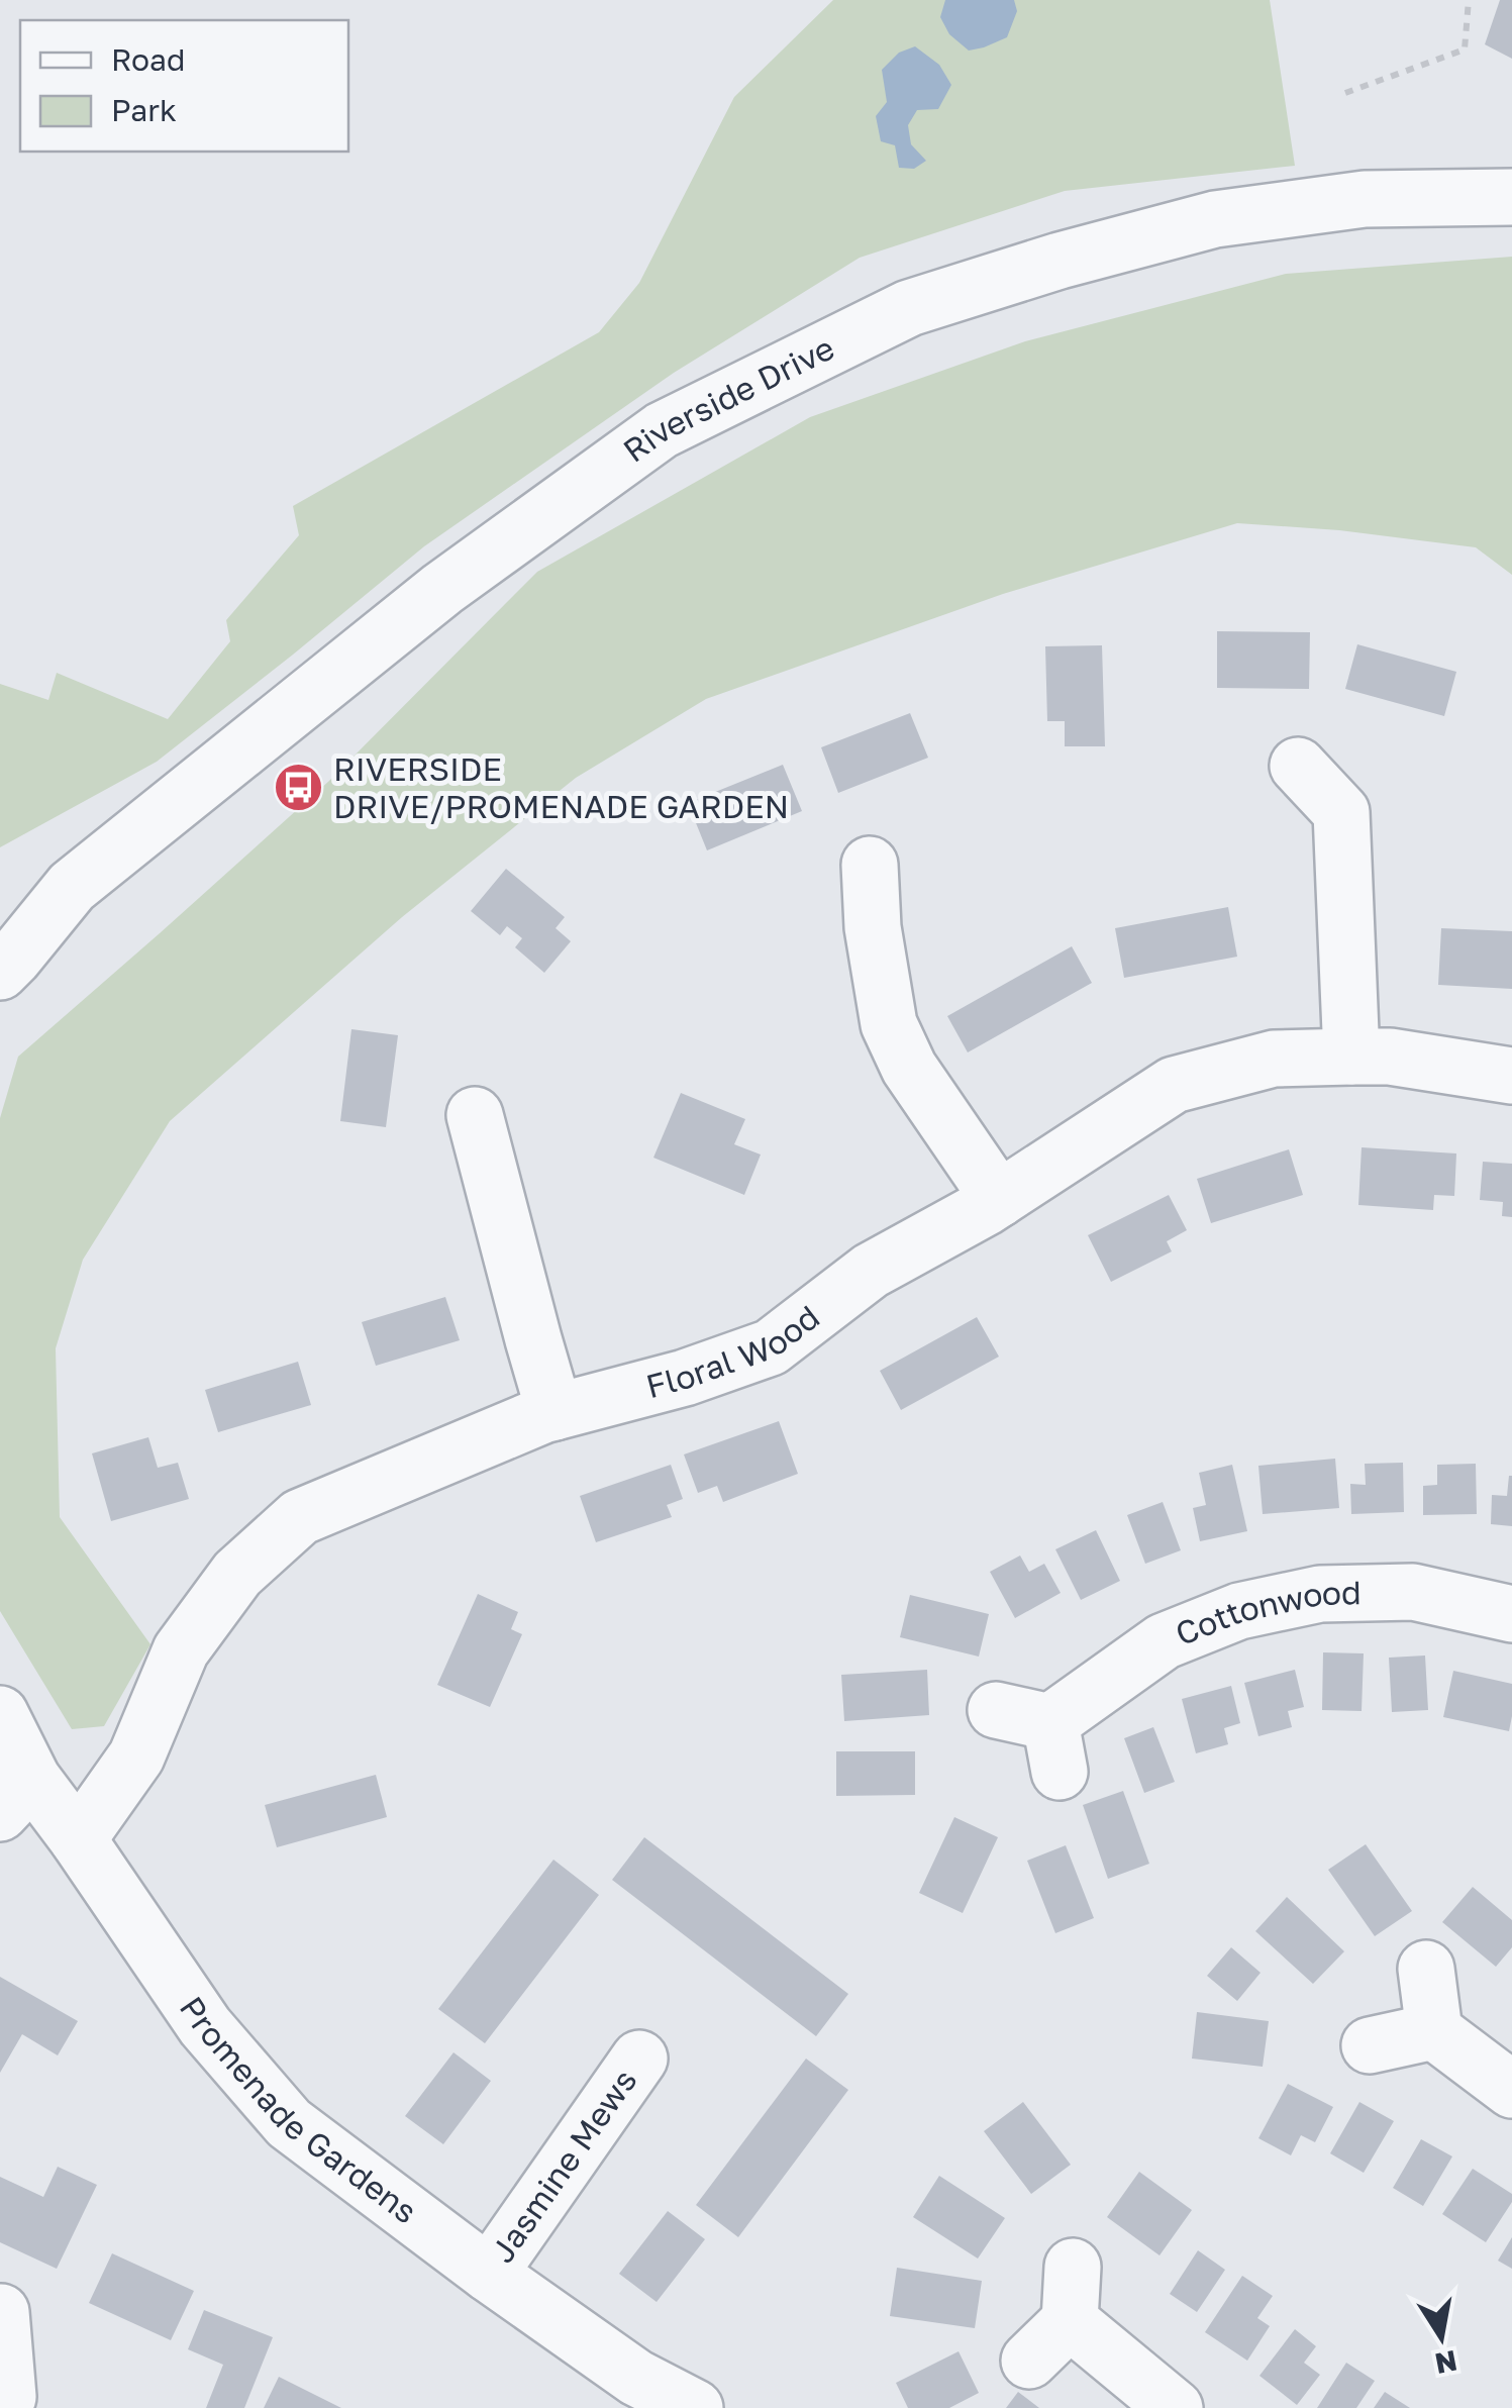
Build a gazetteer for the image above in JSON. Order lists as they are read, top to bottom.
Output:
{
  "streets": {
    "street": [
      "Riverside Drive",
      "Floral Wood",
      "Cottonwood",
      "Promenade Gardens",
      "Jasmine Mews"
    ]
  },
  "crossings": [
    ["Floral Wood", "Promenade Gardens"],
    ["Promenade Gardens", "Jasmine Mews"]
  ],
  "places": {
    "bus stop": ["RIVERSIDE DRIVE/PROMENADE GARDEN"]
  },
  "legend": ["Road", "Park"],
  "north": "bottom"
}
